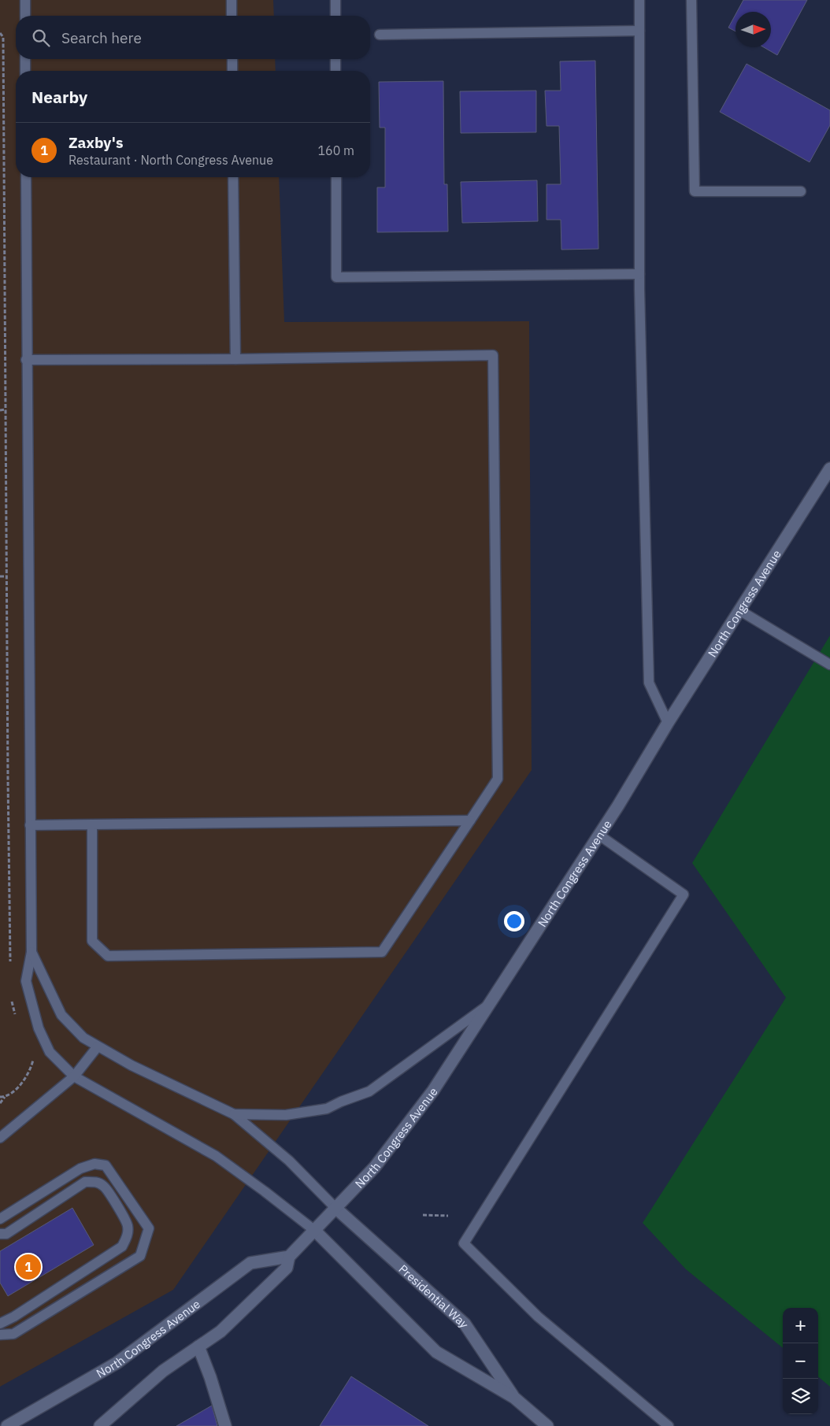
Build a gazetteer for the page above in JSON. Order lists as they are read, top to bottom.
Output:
{
  "streets": {
    "street": ["North Congress Avenue", "Presidential Way"]
  },
  "crossings": [
    ["North Congress Avenue", "Presidential Way"]
  ],
  "north": "right",
  "page": {
    "search": "Search here",
    "heading": "Nearby",
    "list": [
      {
        "mark": "1",
        "name": "Zaxby's",
        "note": "Restaurant · North Congress Avenue",
        "value": "160 m"
      }
    ],
    "pins": "1",
    "map_buttons": ["+", "−"]
  }
}
